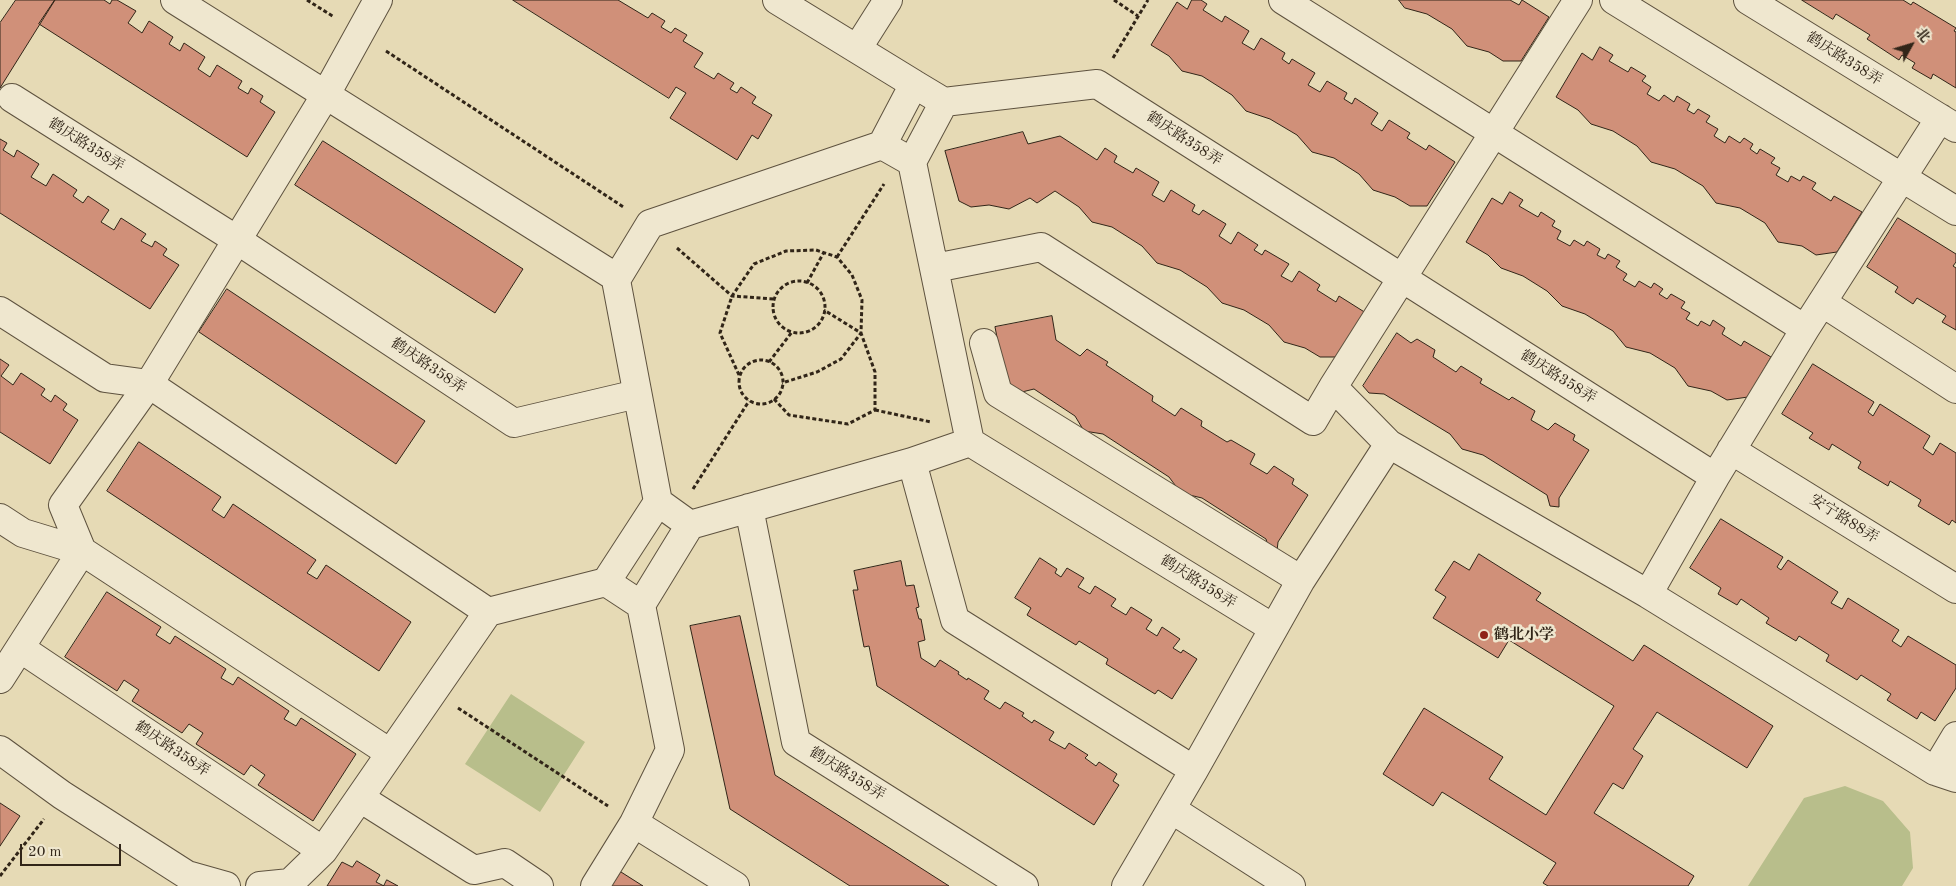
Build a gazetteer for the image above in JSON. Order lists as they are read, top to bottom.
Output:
{
  "streets": {
    "street": ["鹤庆路358弄", "安宁路88弄"]
  },
  "places": ["鹤北小学"],
  "scale_bar": "20 m",
  "north": "top right"
}
